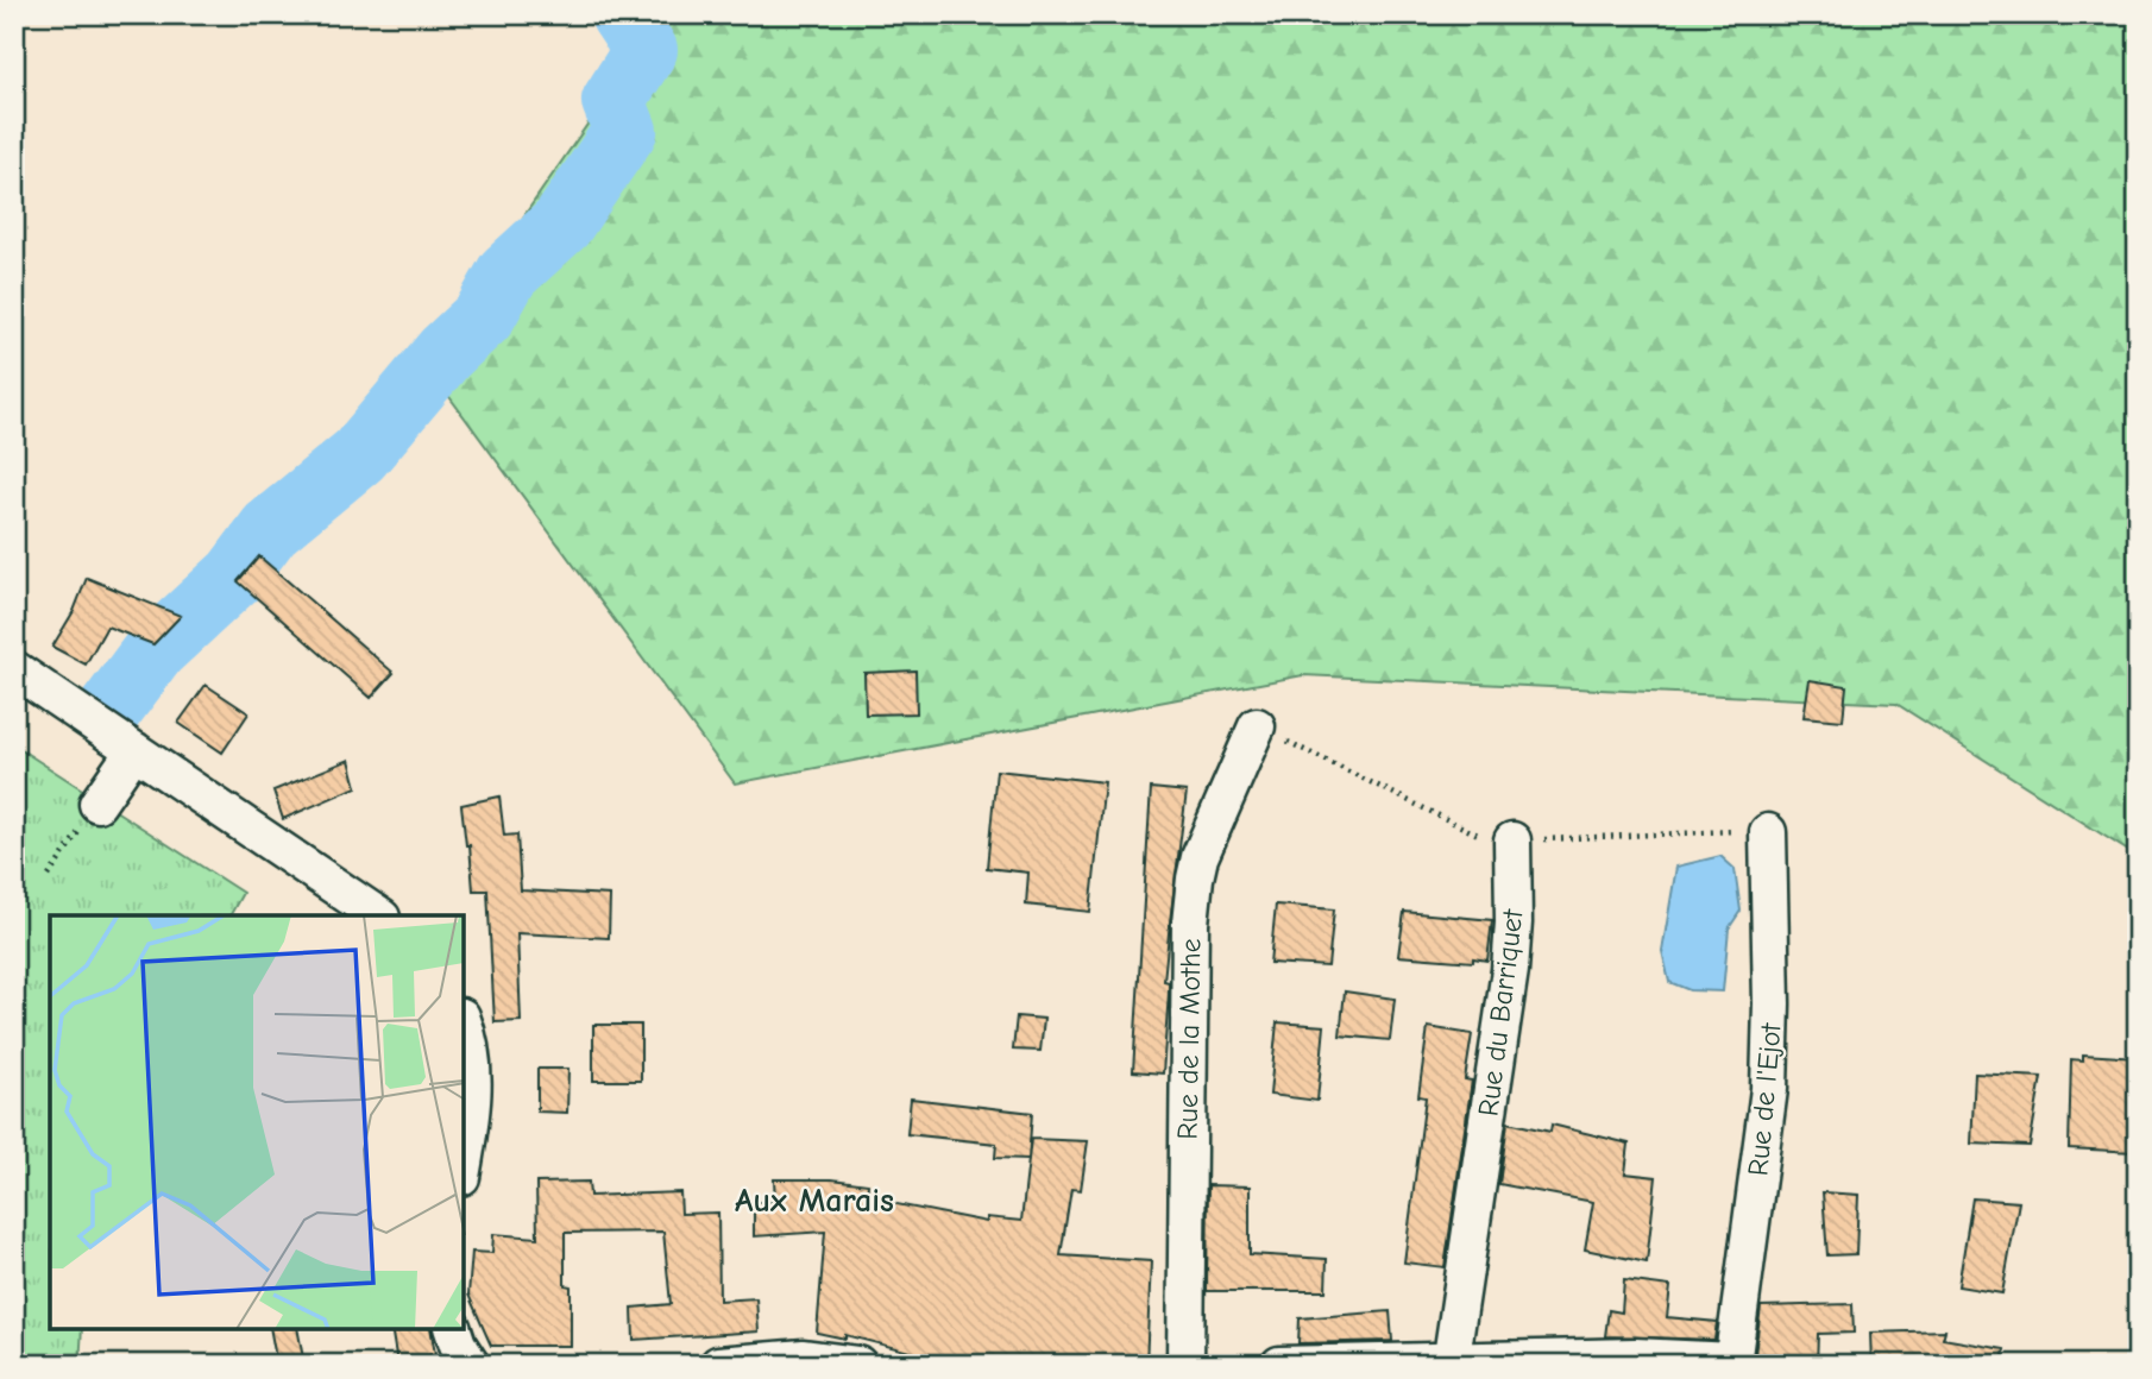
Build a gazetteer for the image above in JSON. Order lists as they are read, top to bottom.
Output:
{
  "streets": {
    "street": ["Rue du Barriquet", "Rue de la Mothe", "Rue de l'Ejot"]
  },
  "districts": ["Aux Marais"]
}
